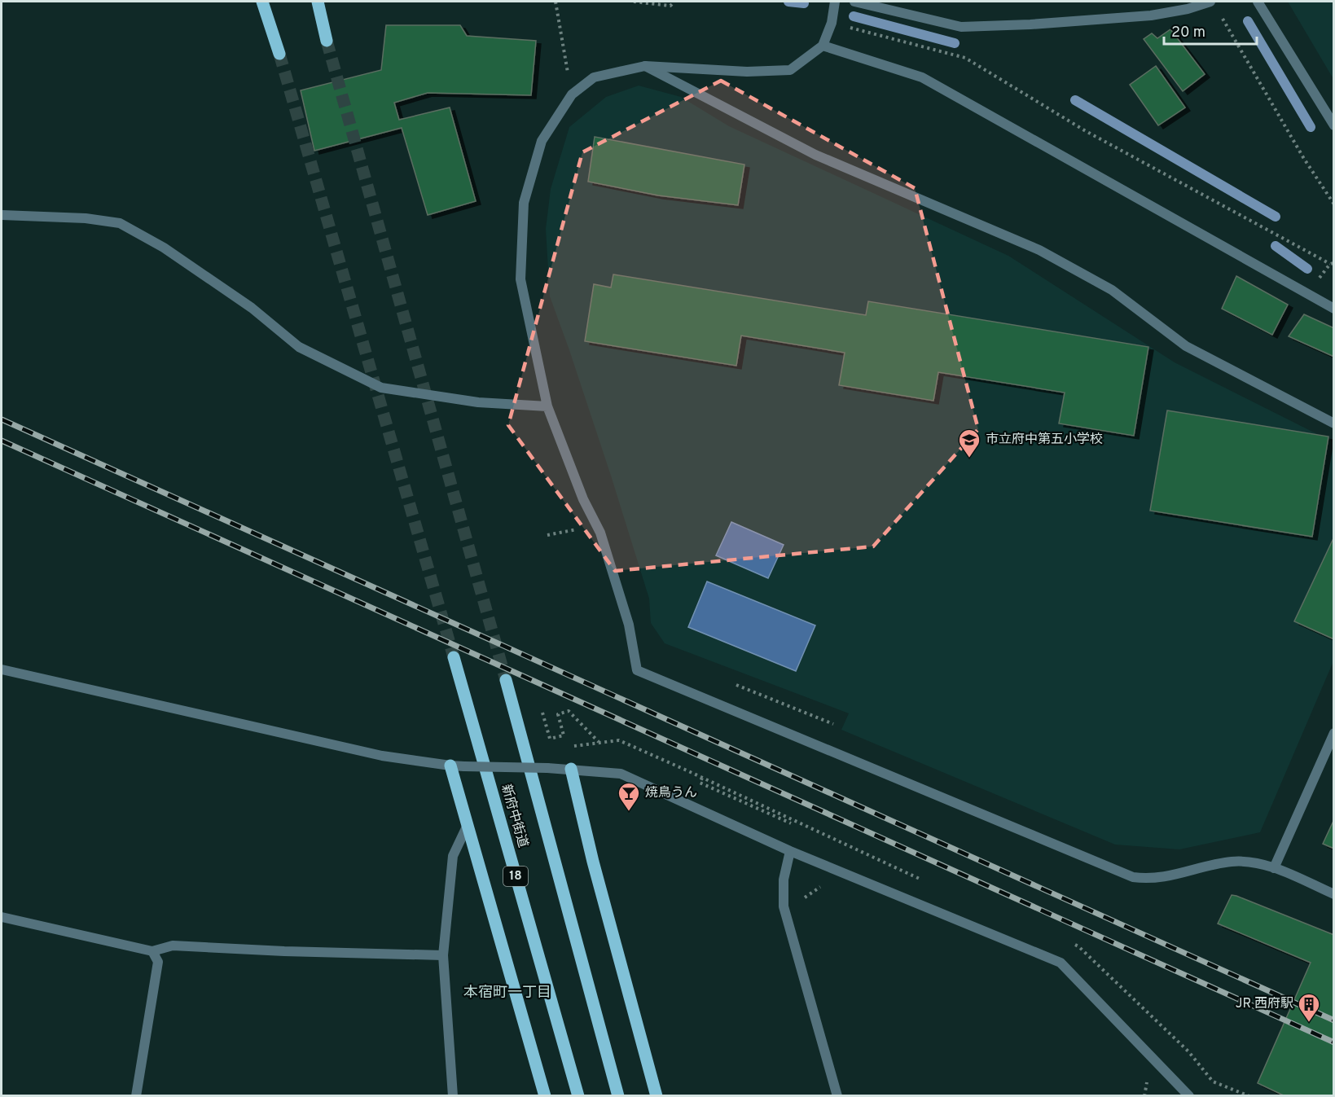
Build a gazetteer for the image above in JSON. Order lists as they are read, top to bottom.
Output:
{
  "streets": {
    "main road": ["新府中街道", "18"]
  },
  "districts": ["本宿町一丁目"],
  "places": {
    "school or university": ["市立府中第五小学校"],
    "bar": ["焼鳥うん"],
    "building": ["JR 西府駅"]
  },
  "scale_bar": "20 m"
}
